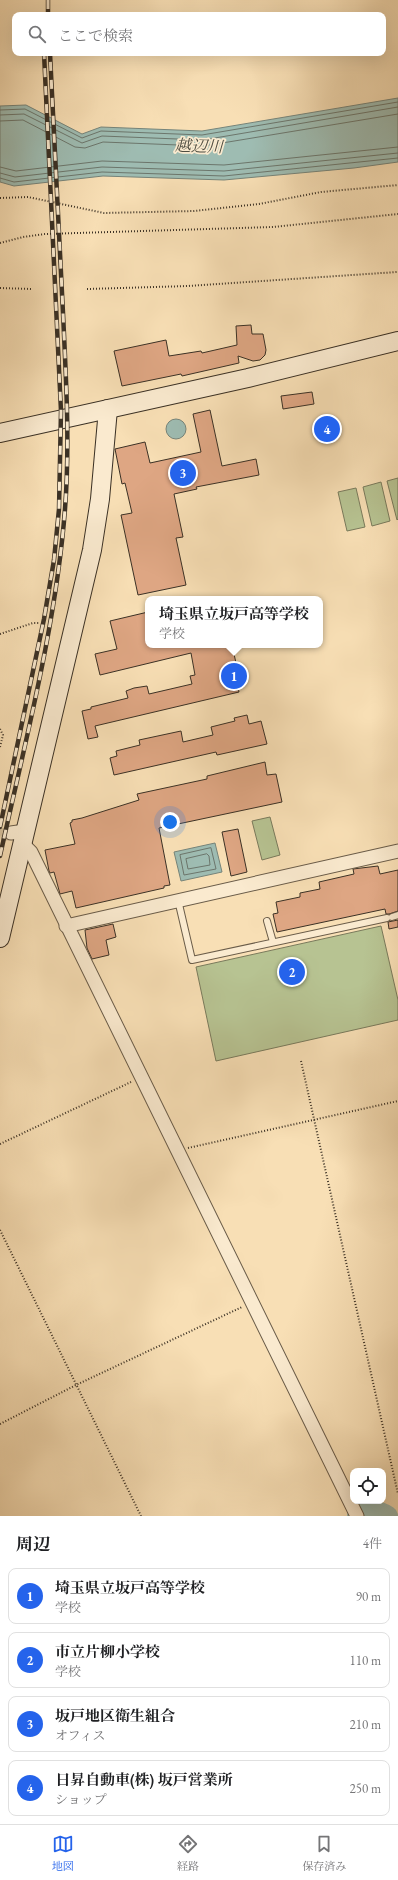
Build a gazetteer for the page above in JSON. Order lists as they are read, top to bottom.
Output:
{
  "water": ["越辺川"],
  "page": {
    "search": "ここで検索",
    "pins": [
      "4",
      "3",
      "1",
      "2"
    ],
    "popup": ["埼玉県立坂戸高等学校", "学校"],
    "heading": ["周辺", "4件"],
    "list": [
      {
        "mark": "1",
        "name": "埼玉県立坂戸高等学校",
        "note": "学校",
        "value": "90 m"
      },
      {
        "mark": "2",
        "name": "市立片柳小学校",
        "note": "学校",
        "value": "110 m"
      },
      {
        "mark": "3",
        "name": "坂戸地区衛生組合",
        "note": "オフィス",
        "value": "210 m"
      },
      {
        "mark": "4",
        "name": "日昇自動車(株) 坂戸営業所",
        "note": "ショップ",
        "value": "250 m"
      }
    ],
    "nav": ["地図", "経路", "保存済み"]
  }
}
